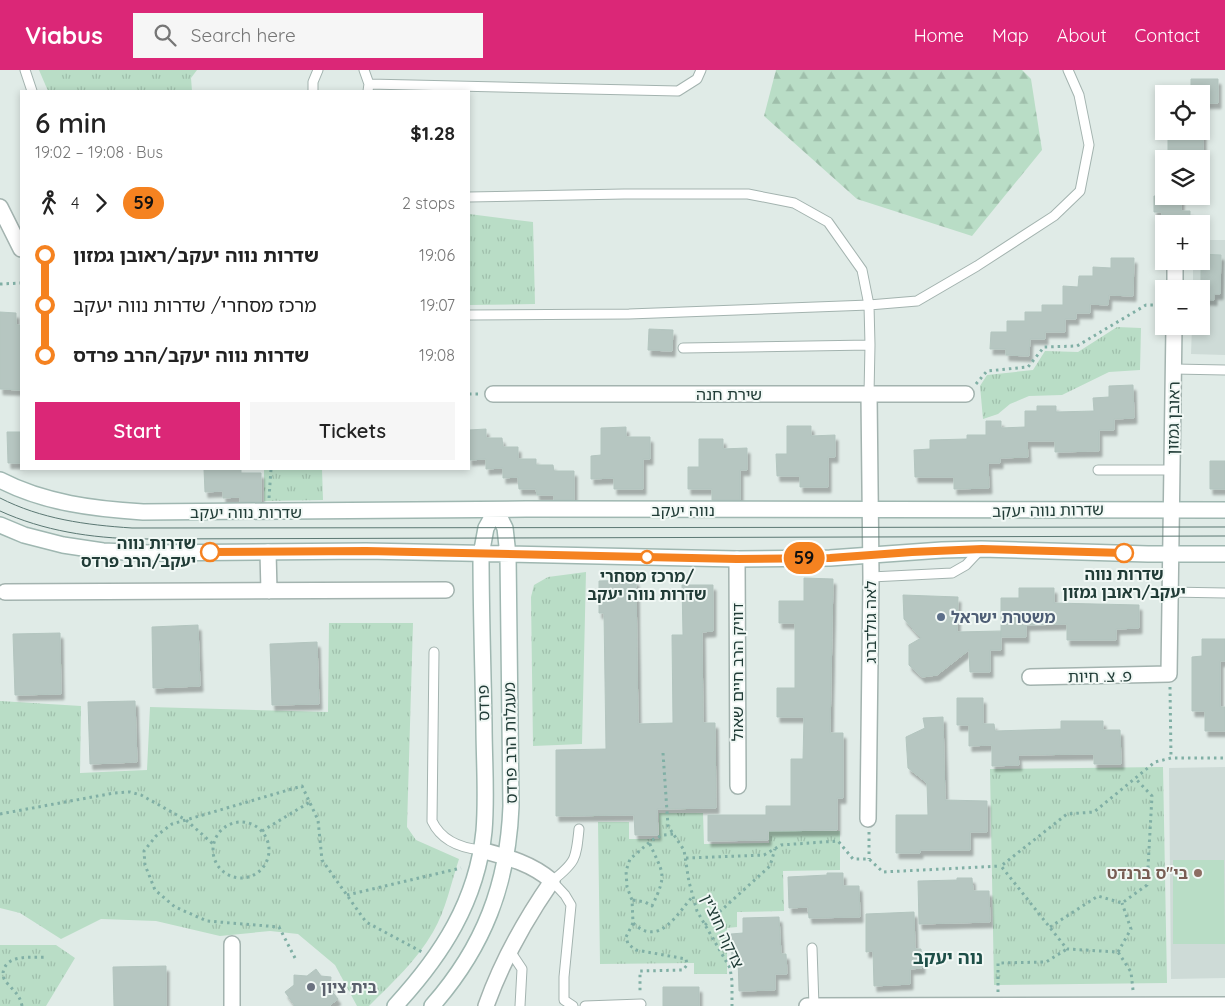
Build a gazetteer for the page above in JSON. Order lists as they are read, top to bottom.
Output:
{
  "streets": {
    "street": [
      "שירת חנה",
      "ראובן גמזון",
      "נווה יעקב",
      "שדרות נווה יעקב",
      "לאה גולדברג",
      "דוויק הרב חיים שאול",
      "פ. צ. חיות",
      "פרדס",
      "מעגלות הרב פרדס"
    ],
    "path": ["צדקה חוצ'ין"]
  },
  "crossings": [
    ["שירת חנה", "לאה גולדברג"],
    ["ראובן גמזון", "שדרות נווה יעקב"],
    ["ראובן גמזון", "פ. צ. חיות"],
    ["נווה יעקב", "שדרות נווה יעקב"],
    ["נווה יעקב", "לאה גולדברג"],
    ["נווה יעקב", "מעגלות הרב פרדס"],
    ["שדרות נווה יעקב", "לאה גולדברג"],
    ["שדרות נווה יעקב", "מעגלות הרב פרדס"]
  ],
  "districts": ["נוה יעקב"],
  "places": [
    "שדרות נווה יעקב/הרב פרדס",
    "שדרות נווה יעקב/ראובן גמזון",
    "מרכז מסחרי/ שדרות נווה יעקב",
    "משטרת ישראל",
    "בי\"ס ברנדט",
    "בית ציון"
  ],
  "lines": ["bus line 59"],
  "page": {
    "header": "Viabus",
    "search": "Search here",
    "nav": [
      "Home",
      "Map",
      "About",
      "Contact"
    ],
    "on_map": "59",
    "map_buttons": ["+", "−"],
    "heading": ["6 min", "19:02 – 19:08 · Bus", "$1.28"],
    "legs": ["4", "59", "2 stops"],
    "list": [
      {
        "name": "שדרות נווה יעקב/ראובן גמזון",
        "value": "19:06"
      },
      {
        "name": "מרכז מסחרי/ שדרות נווה יעקב",
        "value": "19:07"
      },
      {
        "name": "שדרות נווה יעקב/הרב פרדס",
        "value": "19:08"
      }
    ],
    "buttons": ["Start", "Tickets"]
  }
}
